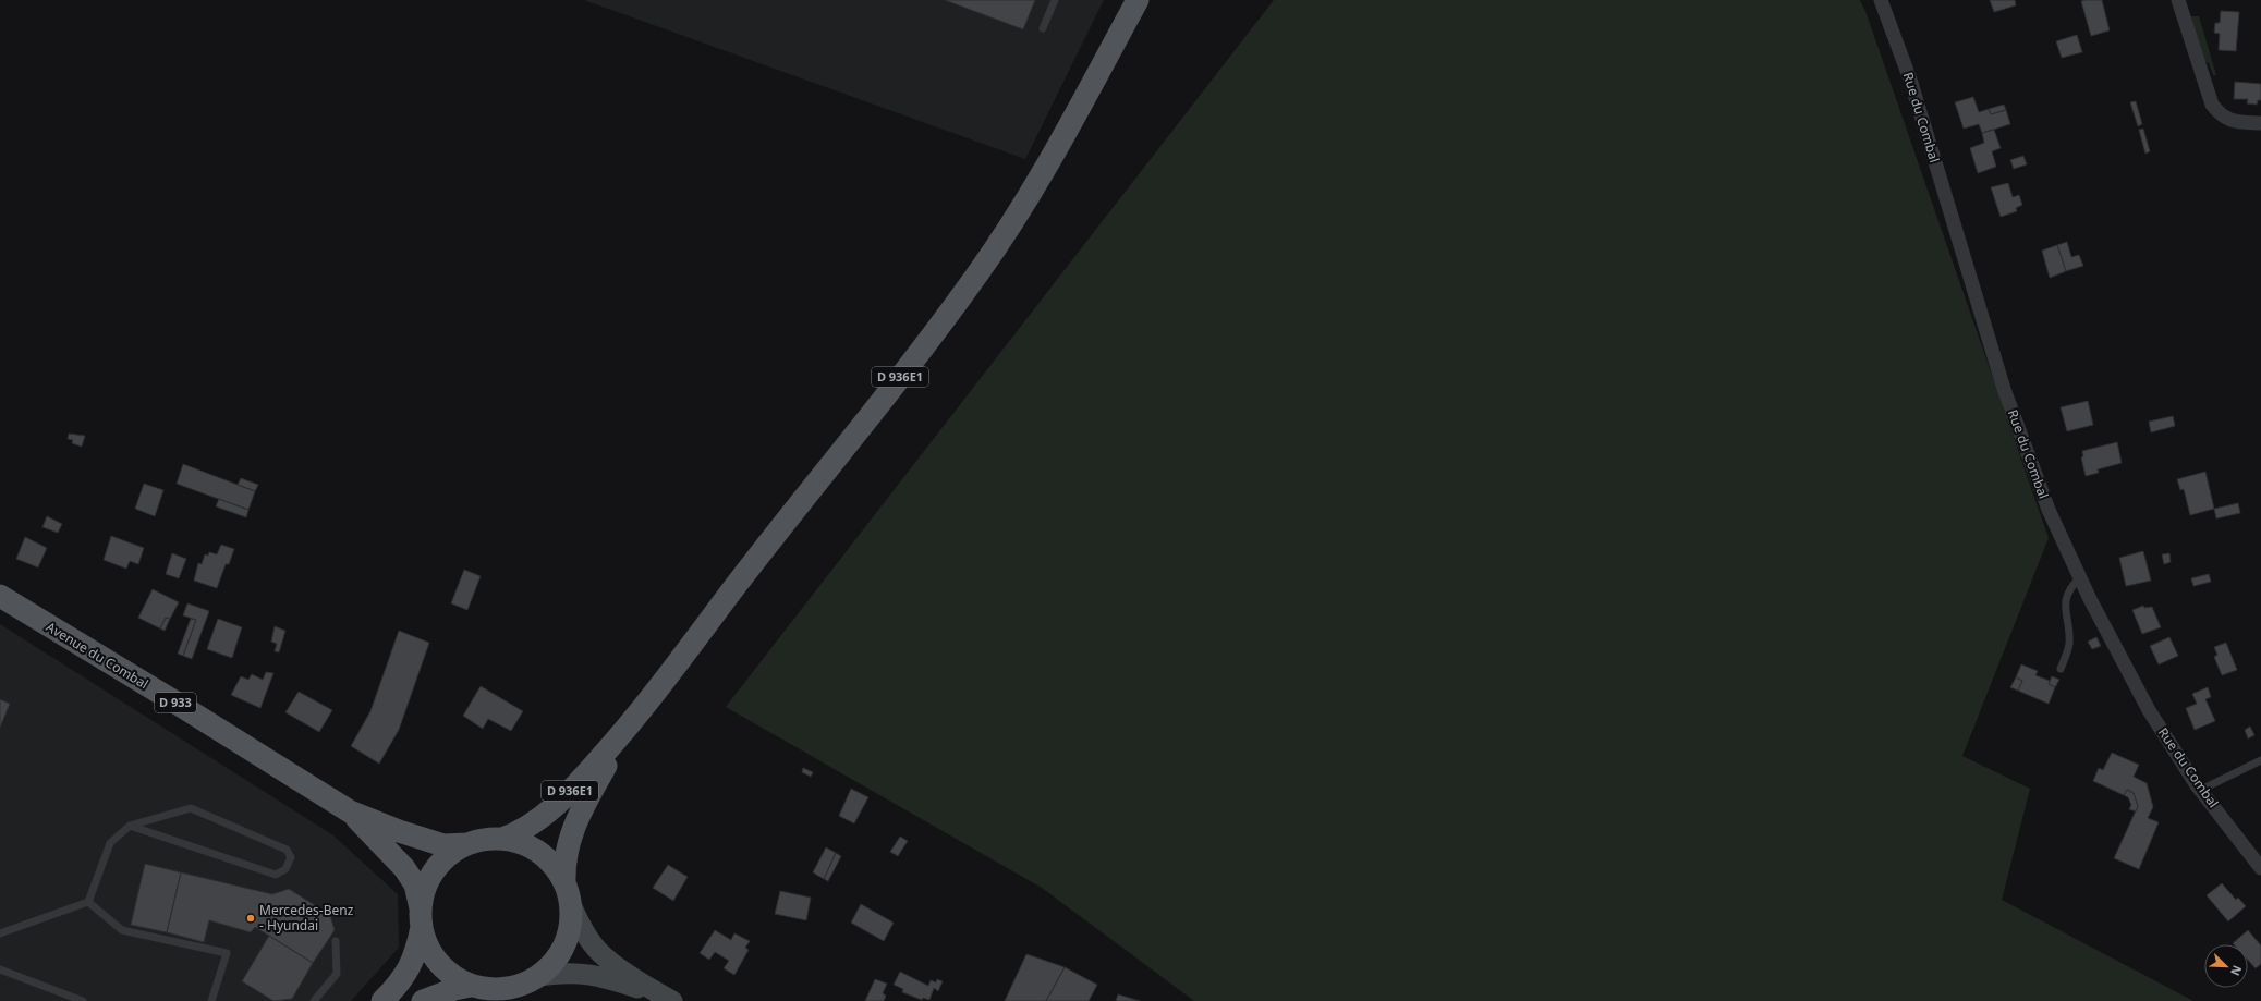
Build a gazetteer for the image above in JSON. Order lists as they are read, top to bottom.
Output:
{
  "streets": {
    "main road": ["D 936E1", "Avenue du Combal", "D 933"],
    "street": ["Rue du Combal"]
  },
  "crossings": [
    ["D 936E1", "D 933"],
    ["Avenue du Combal", "D 933"]
  ],
  "places": ["Mercedes-Benz - Hyundai"],
  "north": "bottom right"
}
